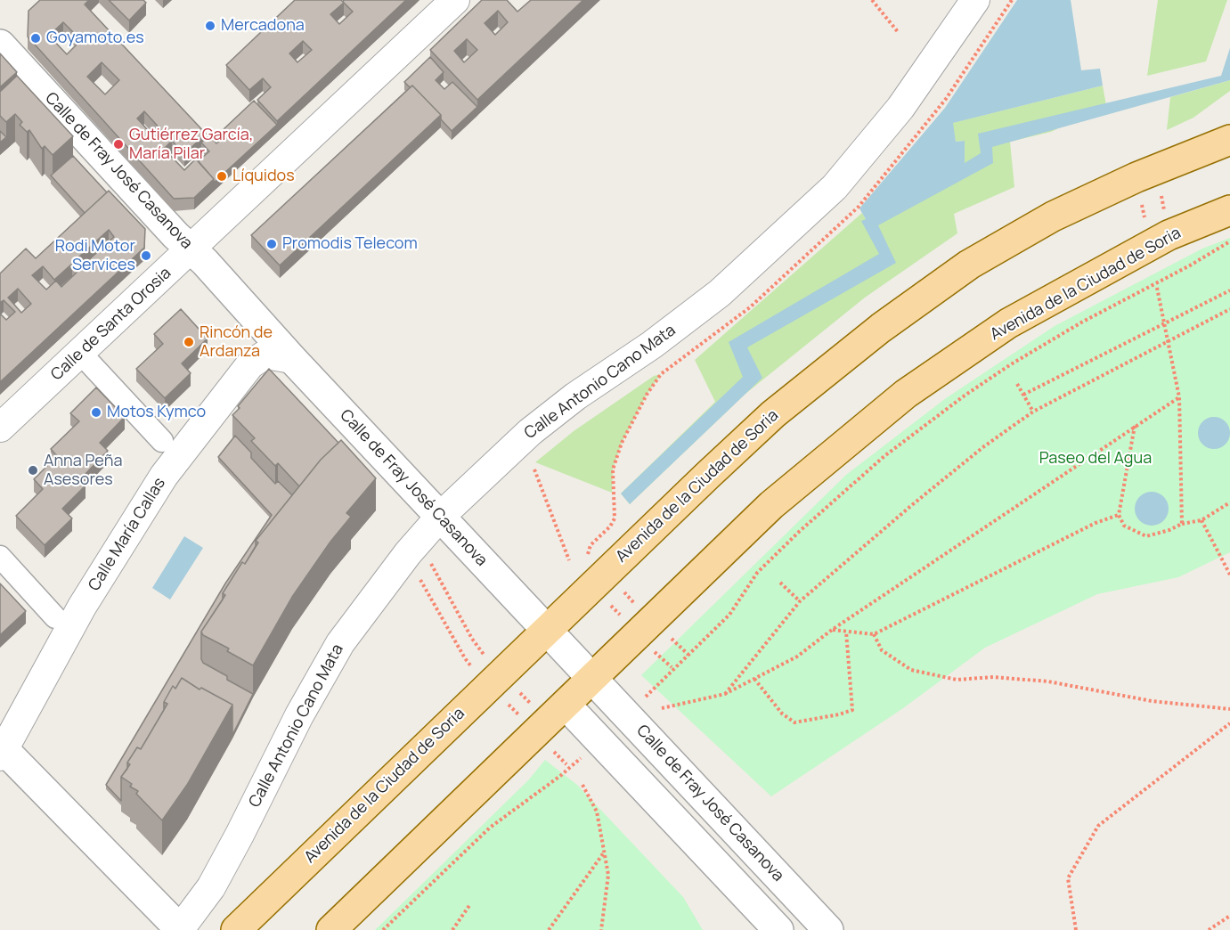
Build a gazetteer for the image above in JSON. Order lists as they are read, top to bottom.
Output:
{
  "streets": {
    "main road": ["Avenida de la Ciudad de Soria"],
    "street": [
      "Calle de Fray José Casanova",
      "Calle de Santa Orosia",
      "Calle Antonio Cano Mata",
      "Calle María Callas"
    ]
  },
  "crossings": [
    ["Calle de Fray José Casanova", "Avenida de la Ciudad de Soria"],
    ["Calle de Fray José Casanova", "Calle de Santa Orosia"],
    ["Calle de Fray José Casanova", "Calle Antonio Cano Mata"],
    ["Calle de Fray José Casanova", "Calle María Callas"]
  ],
  "parks": ["Paseo del Agua"],
  "places": [
    "Mercadona",
    "Goyamoto.es",
    "Gutiérrez García, María Pilar",
    "Líquidos",
    "Promodis Telecom",
    "Rodi Motor Services",
    "Rincón de Ardanza",
    "Motos Kymco",
    "Anna Peña Asesores"
  ]
}
